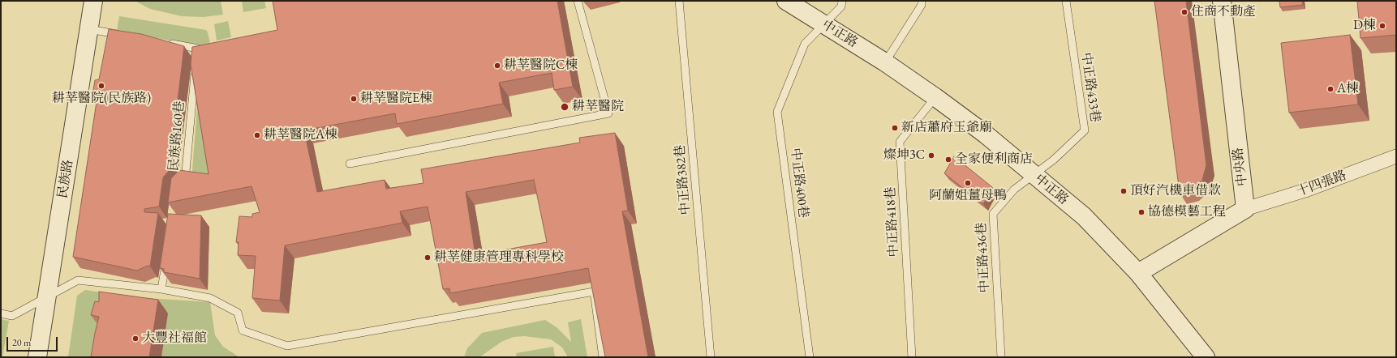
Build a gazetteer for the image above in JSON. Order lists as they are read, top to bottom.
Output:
{
  "streets": {
    "street": [
      "中正路",
      "中央路",
      "民族路",
      "十四張路"
    ],
    "lane": [
      "中正路433巷",
      "民族路160巷",
      "中正路382巷",
      "中正路400巷",
      "中正路418巷",
      "中正路436巷"
    ]
  },
  "crossings": [
    ["中正路", "中正路433巷"],
    ["中正路", "中正路400巷"],
    ["中正路", "中正路418巷"],
    ["中正路", "中正路436巷"],
    ["中正路433巷", "中正路436巷"],
    ["中央路", "十四張路"]
  ],
  "places": [
    "住商不動產",
    "D棟",
    "耕莘醫院C棟",
    "耕莘醫院(民族路)",
    "A棟",
    "耕莘醫院E棟",
    "耕莘醫院",
    "新店蕭府王爺廟",
    "耕莘醫院A棟",
    "燦坤3C",
    "全家便利商店",
    "阿蘭姐薑母鴨",
    "頂好汽機車借款",
    "協德模藝工程",
    "耕莘健康管理專科學校",
    "大豐社福館"
  ],
  "scale_bar": "20 m"
}
